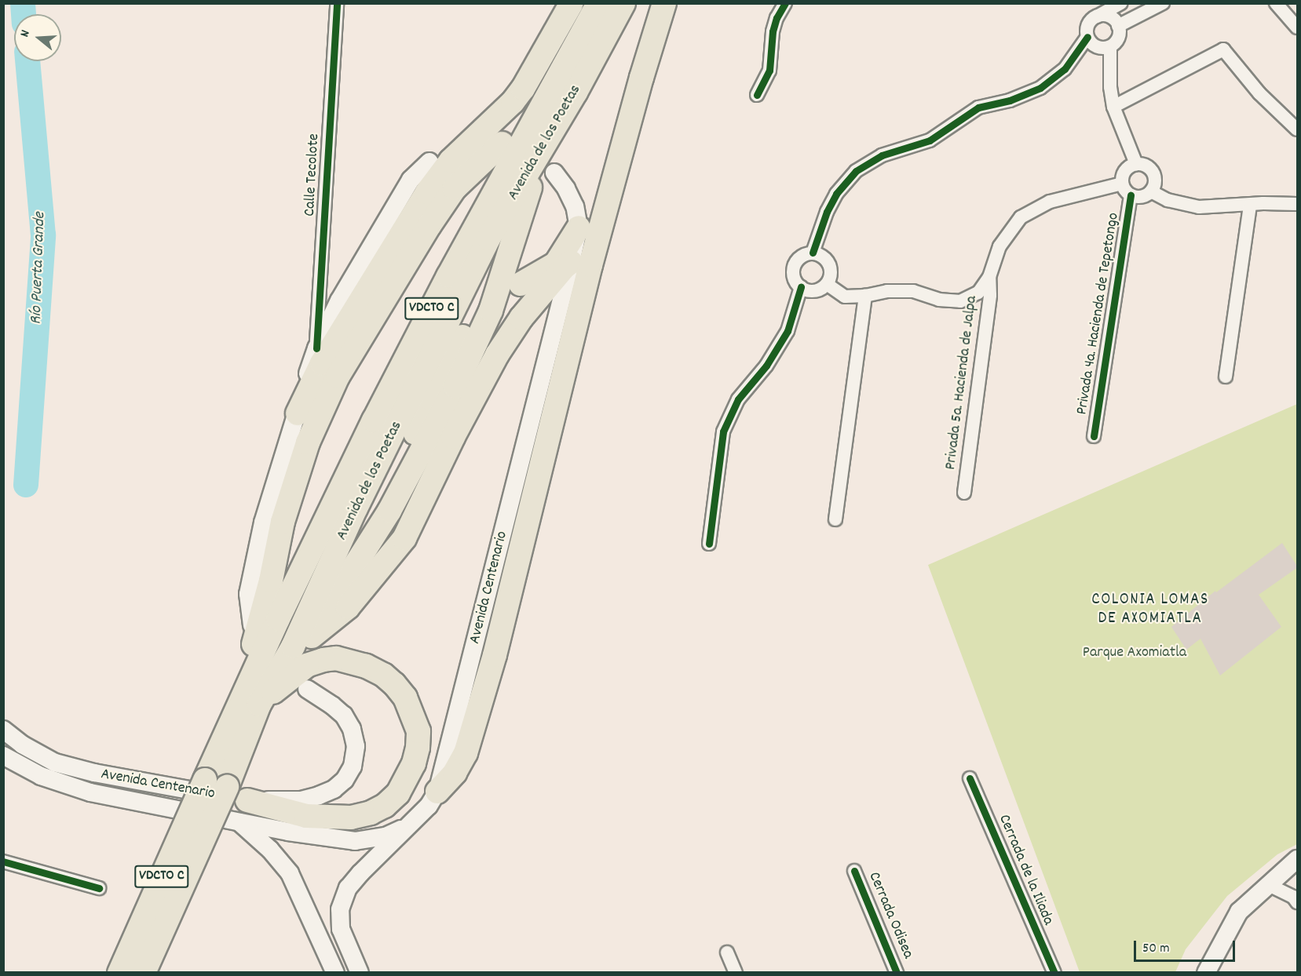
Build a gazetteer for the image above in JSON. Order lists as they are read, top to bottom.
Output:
{
  "streets": {
    "highway": ["Avenida de los Poetas", "VDCTO C"],
    "main road": ["Avenida Centenario"],
    "street": [
      "Calle Tecolote",
      "Privada 4a. Hacienda de Tepetongo",
      "Privada 5a. Hacienda de Jalpa",
      "Cerrada de la Iliada",
      "Cerrada Odisea"
    ]
  },
  "crossings": [
    ["Avenida de los Poetas", "VDCTO C"]
  ],
  "districts": ["COLONIA LOMAS DE AXOMIATLA"],
  "water": ["Río Puerta Grande"],
  "parks": ["Parque Axomiatla"],
  "scale_bar": "50 m",
  "north": "left"
}
